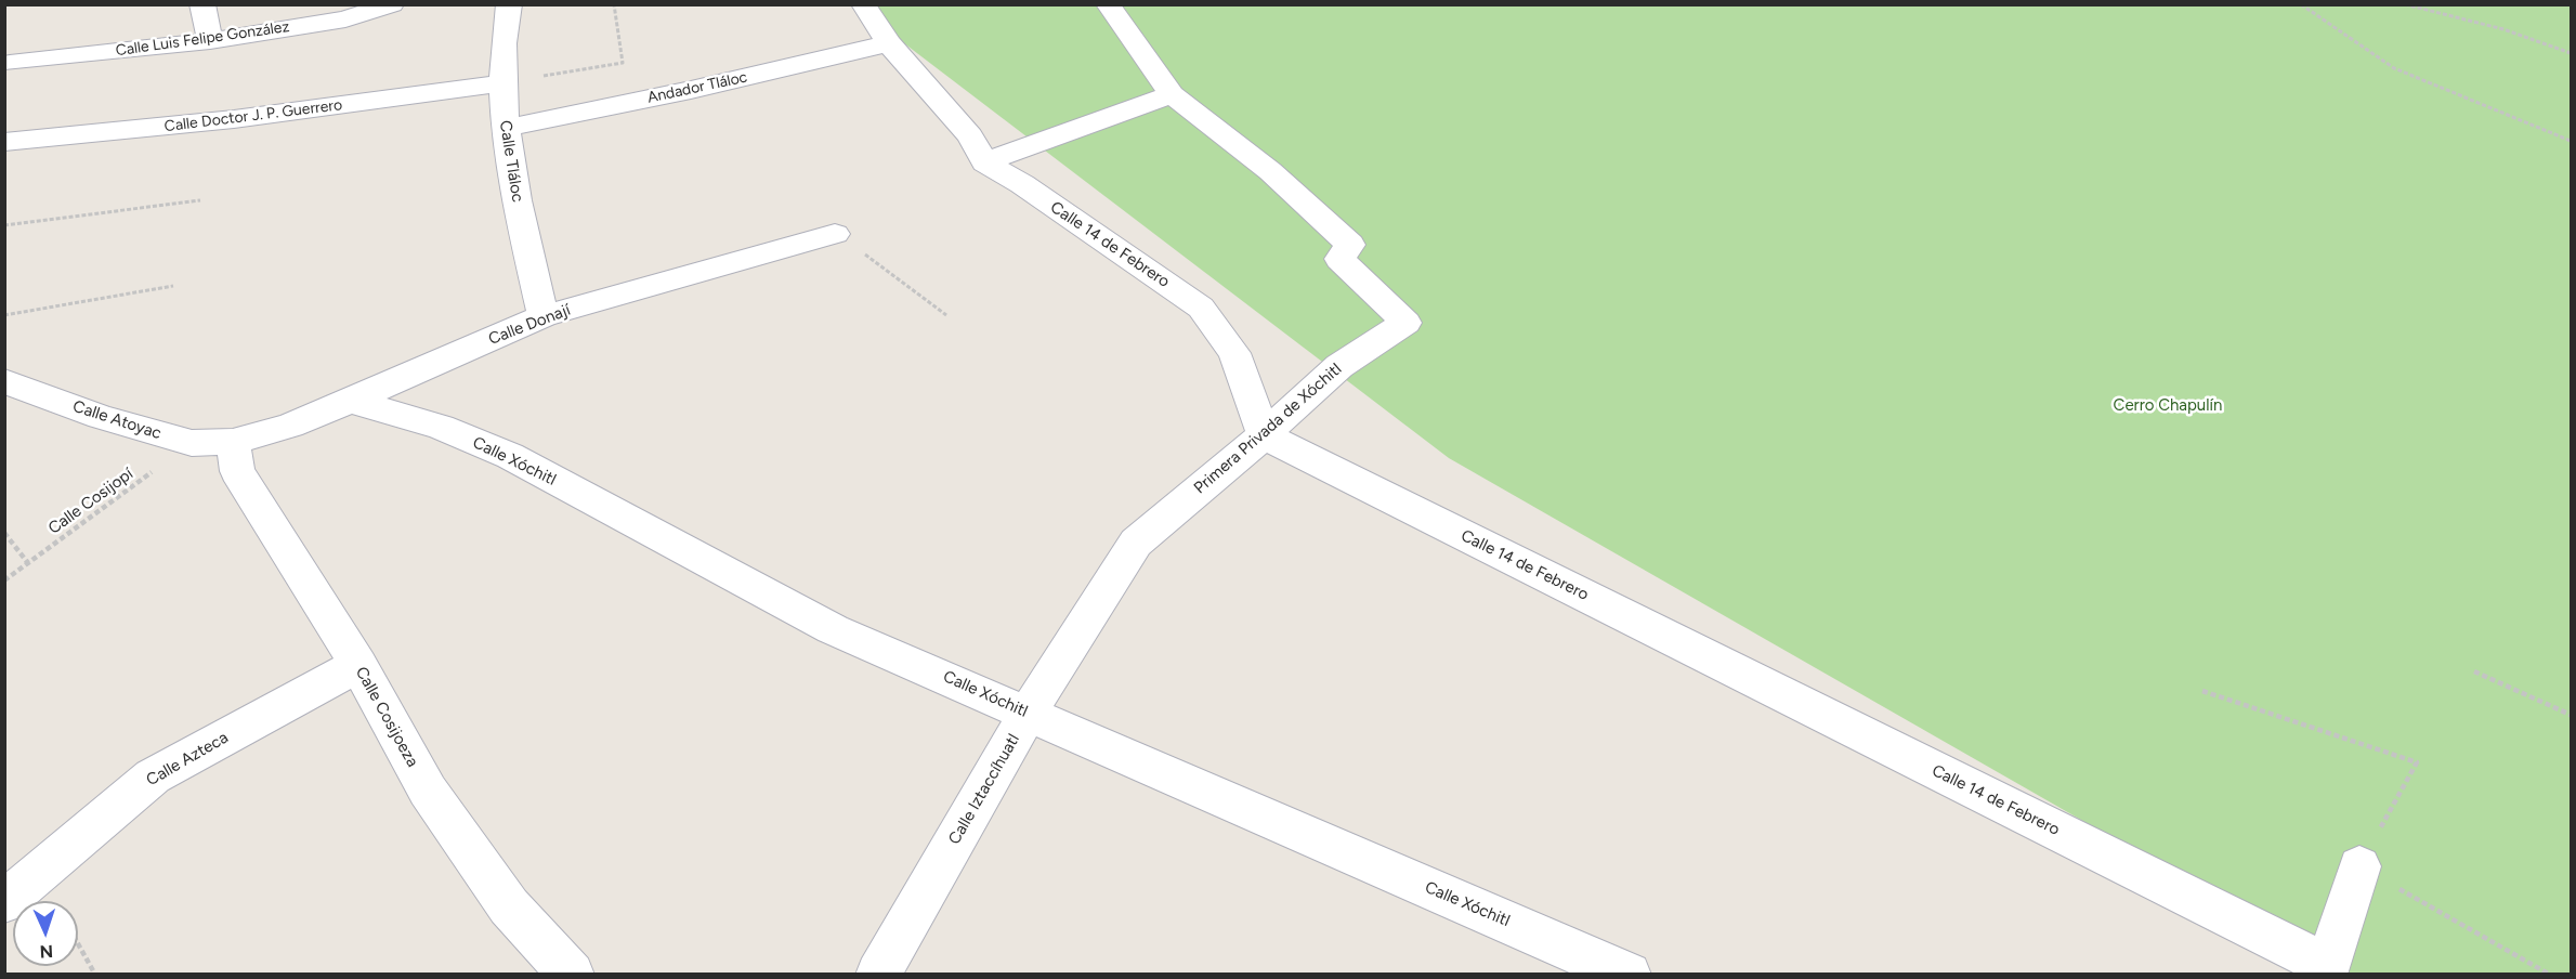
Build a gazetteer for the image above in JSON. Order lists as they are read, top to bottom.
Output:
{
  "streets": {
    "street": [
      "Calle Luis Felipe González",
      "Andador Tláloc",
      "Calle Doctor J. P. Guerrero",
      "Calle Tláloc",
      "Calle 14 de Febrero",
      "Calle Donají",
      "Calle Atoyac",
      "Primera Privada de Xóchitl",
      "Calle Xóchitl",
      "Calle Cosijoeza",
      "Calle Azteca",
      "Calle Iztaccíhuatl"
    ],
    "path": ["Calle Cosijopí"]
  },
  "crossings": [
    ["Andador Tláloc", "Calle Tláloc"],
    ["Calle Doctor J. P. Guerrero", "Calle Tláloc"],
    ["Calle Tláloc", "Calle Donají"],
    ["Calle 14 de Febrero", "Primera Privada de Xóchitl"],
    ["Calle Donají", "Calle Atoyac"],
    ["Calle Donají", "Calle Xóchitl"],
    ["Calle Donají", "Calle Cosijoeza"],
    ["Calle Atoyac", "Calle Cosijopí"],
    ["Calle Atoyac", "Calle Cosijoeza"],
    ["Primera Privada de Xóchitl", "Calle Iztaccíhuatl"],
    ["Calle Xóchitl", "Calle Iztaccíhuatl"],
    ["Calle Cosijoeza", "Calle Azteca"]
  ],
  "parks": ["Cerro Chapulín"],
  "north": "bottom"
}
